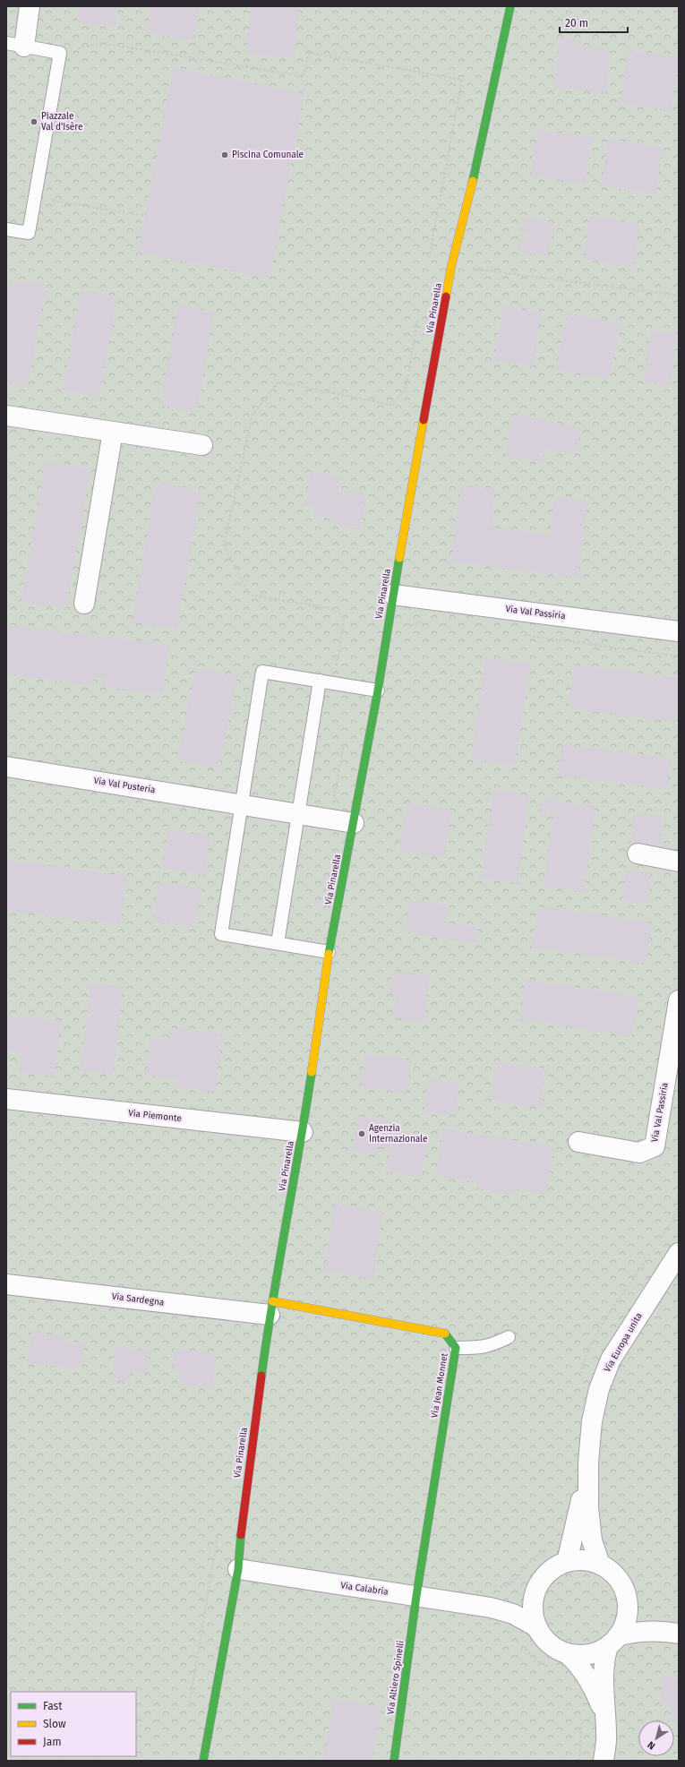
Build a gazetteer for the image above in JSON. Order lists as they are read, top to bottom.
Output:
{
  "streets": {
    "street": [
      "Via Pinarella",
      "Via Val Passiria",
      "Via Val Pusteria",
      "Via Piemonte",
      "Via Sardegna",
      "Via Europa unita",
      "Via Jean Monnet",
      "Via Calabria",
      "Via Altiero Spinelli"
    ]
  },
  "crossings": [
    ["Via Pinarella", "Via Val Passiria"],
    ["Via Pinarella", "Via Val Pusteria"],
    ["Via Pinarella", "Via Piemonte"],
    ["Via Pinarella", "Via Sardegna"],
    ["Via Pinarella", "Via Jean Monnet"],
    ["Via Pinarella", "Via Calabria"],
    ["Via Sardegna", "Via Jean Monnet"],
    ["Via Europa unita", "Via Calabria"],
    ["Via Jean Monnet", "Via Calabria"],
    ["Via Jean Monnet", "Via Altiero Spinelli"],
    ["Via Calabria", "Via Altiero Spinelli"]
  ],
  "places": ["Piazzale Val d'Isère", "Piscina Comunale", "Agenzia Internazionale"],
  "legend": ["Fast", "Slow", "Jam"],
  "scale_bar": "20 m",
  "north": "bottom left"
}
